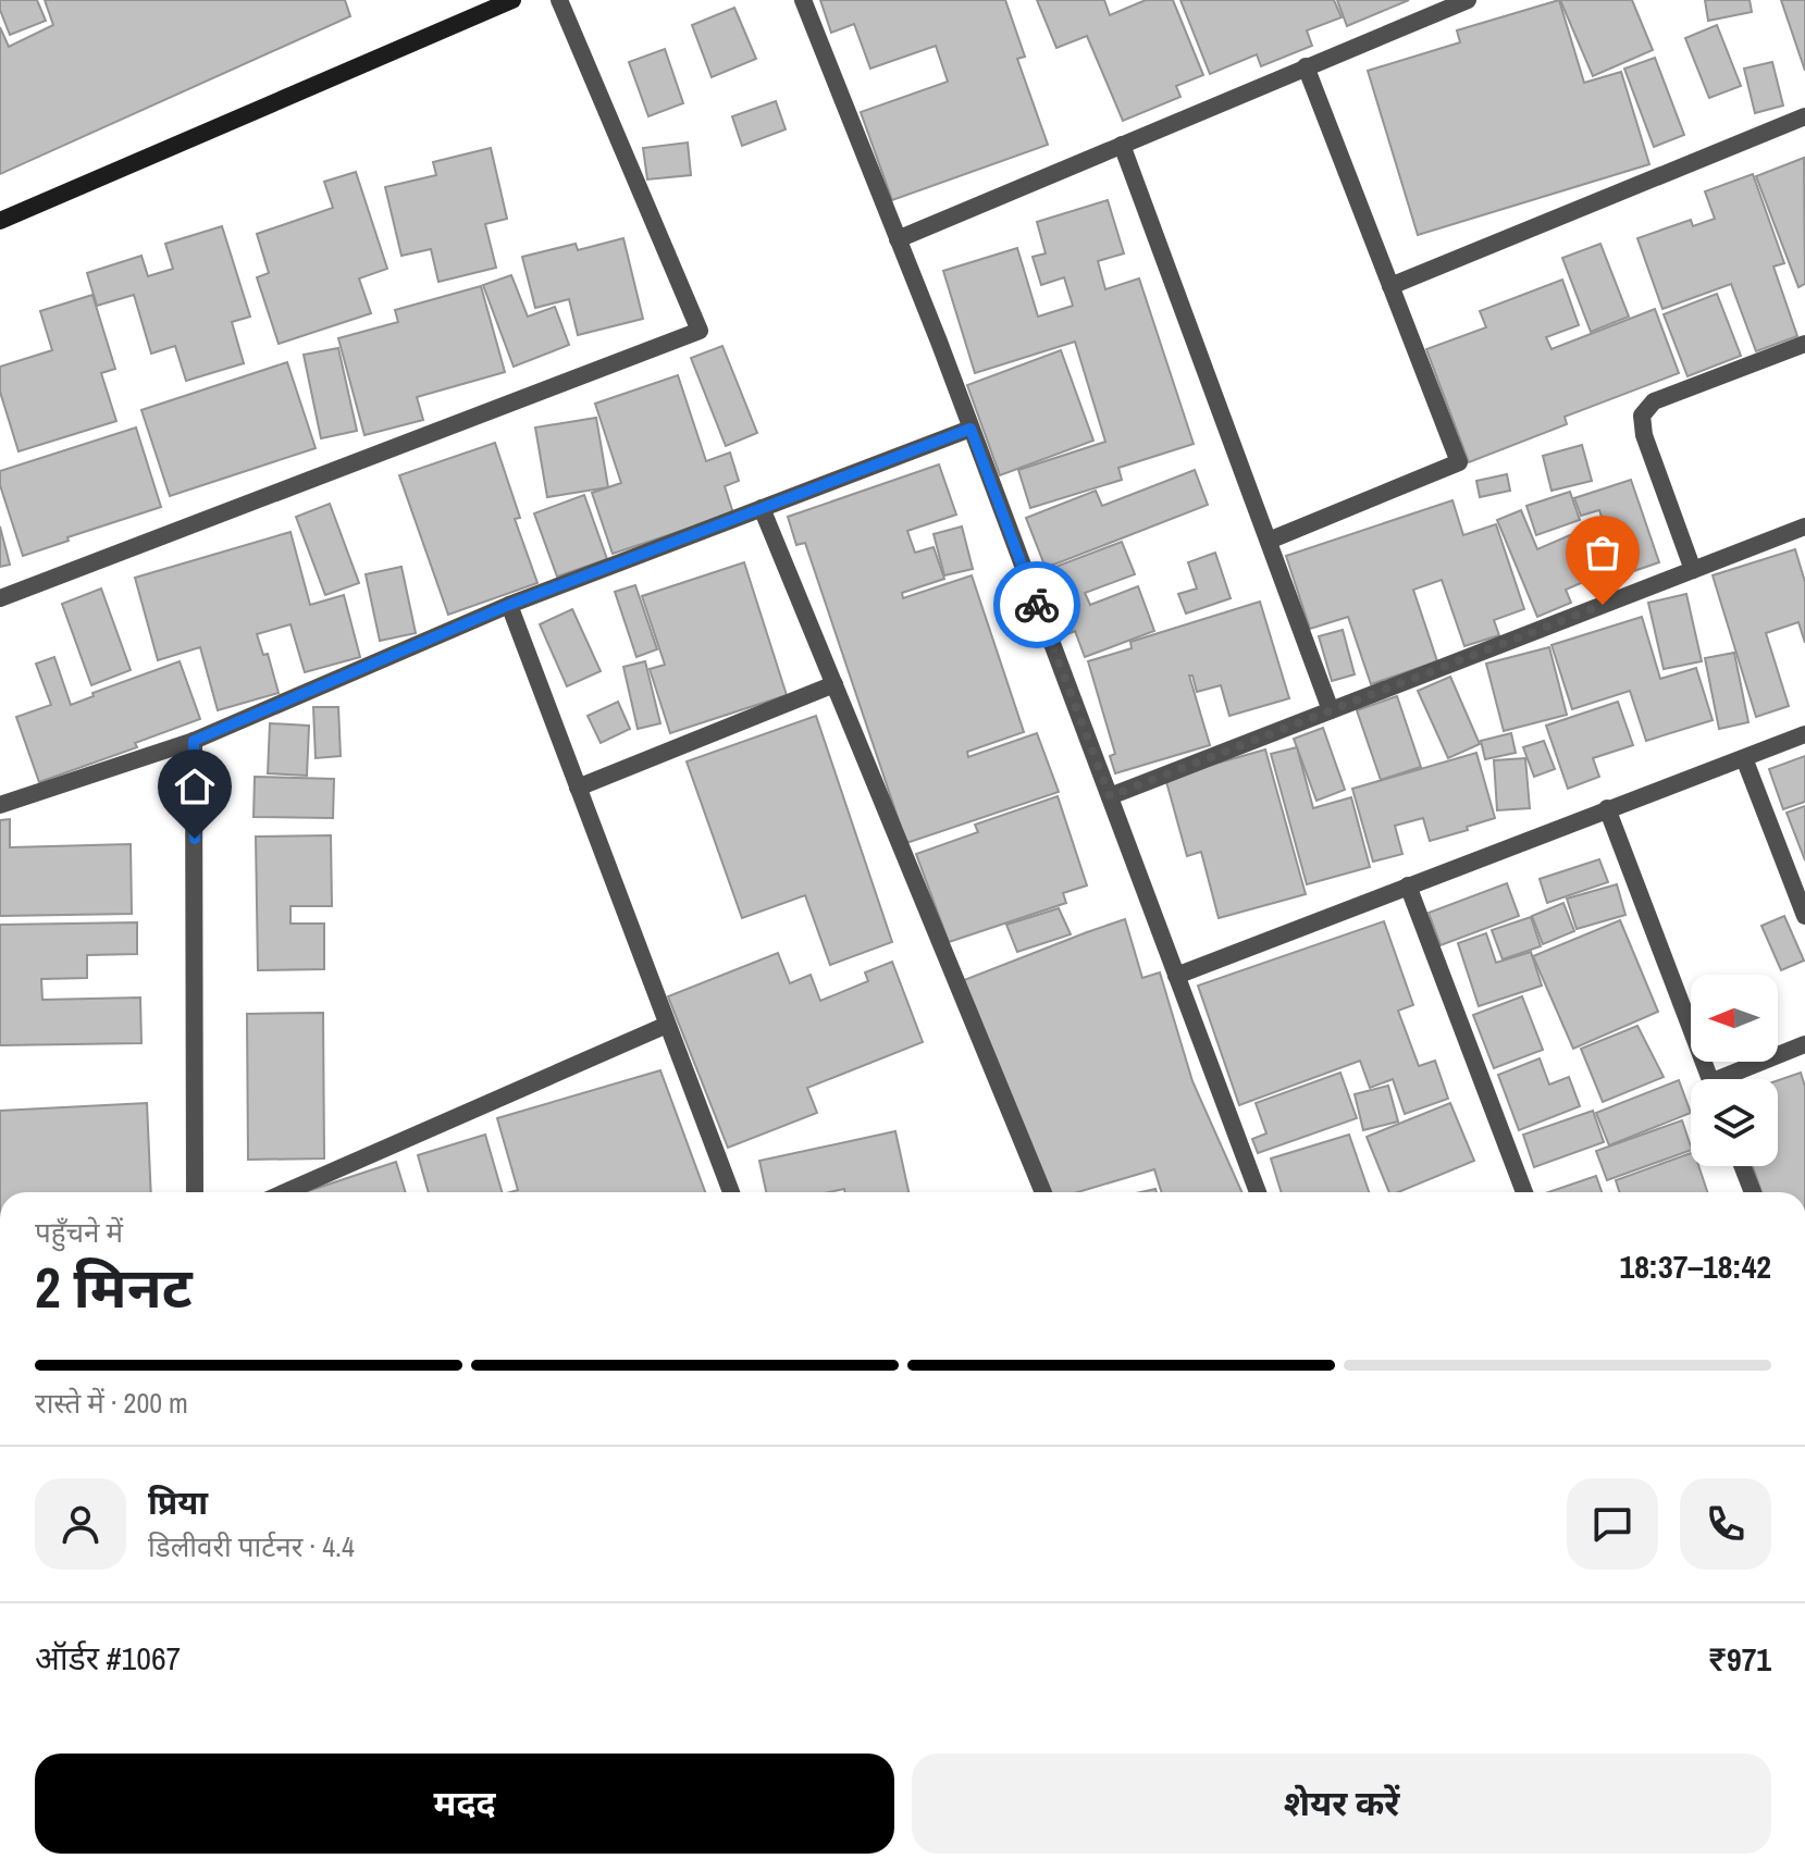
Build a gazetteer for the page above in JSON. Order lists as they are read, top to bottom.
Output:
{
  "north": "left",
  "page": {
    "heading": ["2 मिनट", "पहुँचने में", "18:37–18:42"],
    "panel": [
      "प्रिया",
      "डिलीवरी पार्टनर · 4.4",
      "ऑर्डर #1067",
      "₹971"
    ],
    "bar": "रास्ते में · 200 m",
    "buttons": ["मदद", "शेयर करें"]
  }
}
